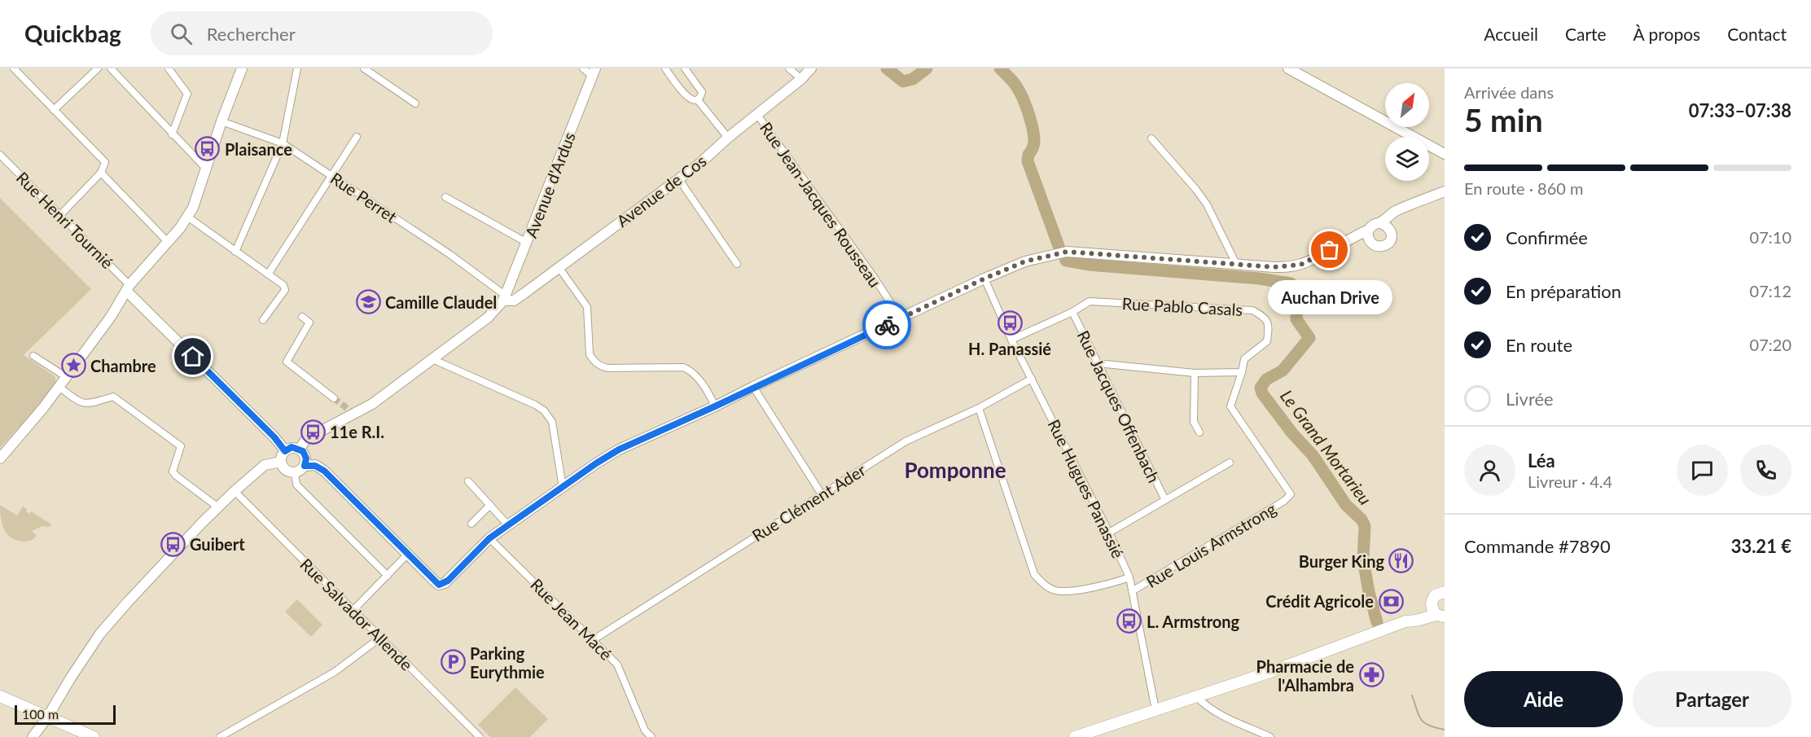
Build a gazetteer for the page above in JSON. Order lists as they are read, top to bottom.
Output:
{
  "streets": {
    "street": [
      "Avenue d'Ardus",
      "Avenue de Cos",
      "Rue Perret",
      "Rue Jean-Jacques Rousseau",
      "Rue Henri Tournié",
      "Rue Pablo Casals",
      "Rue Jacques Offenbach",
      "Rue Hugues Panassié",
      "Rue Clément Ader",
      "Rue Louis Armstrong",
      "Rue Salvador Allende",
      "Rue Jean Macé"
    ]
  },
  "crossings": [
    ["Avenue d'Ardus", "Avenue de Cos"],
    ["Avenue d'Ardus", "Rue Perret"],
    ["Avenue de Cos", "Rue Perret"],
    ["Avenue de Cos", "Rue Jean-Jacques Rousseau"],
    ["Rue Pablo Casals", "Rue Jacques Offenbach"],
    ["Rue Pablo Casals", "Rue Hugues Panassié"],
    ["Rue Pablo Casals", "Rue Louis Armstrong"],
    ["Rue Hugues Panassié", "Rue Clément Ader"],
    ["Rue Hugues Panassié", "Rue Louis Armstrong"],
    ["Rue Clément Ader", "Rue Jean Macé"]
  ],
  "districts": ["Pomponne"],
  "water": ["Le Grand Mortarieu"],
  "places": {
    "bus stop": [
      "Plaisance",
      "H. Panassié",
      "11e R.I.",
      "Guibert",
      "L. Armstrong"
    ],
    "other": ["Auchan Drive"],
    "school or university": ["Camille Claudel"],
    "place": ["Chambre"],
    "restaurant": ["Burger King"],
    "bank": ["Crédit Agricole"],
    "parking": ["Parking Eurythmie"],
    "pharmacy": ["Pharmacie de l'Alhambra"]
  },
  "scale_bar": "100 m",
  "north": "top right",
  "page": {
    "header": "Quickbag",
    "search": "Rechercher",
    "nav": [
      "Accueil",
      "Carte",
      "À propos",
      "Contact"
    ],
    "heading": ["5 min", "Arrivée dans", "07:33–07:38"],
    "panel": [
      "Léa",
      "Livreur · 4.4",
      "Commande #7890",
      "33.21 €"
    ],
    "bar": "En route · 860 m",
    "list": [
      ["Confirmée", "07:10"],
      ["En préparation", "07:12"],
      ["En route", "07:20"],
      "Livrée"
    ],
    "bubble": "Auchan Drive",
    "buttons": ["Aide", "Partager"],
    "scale": "100 m"
  }
}
